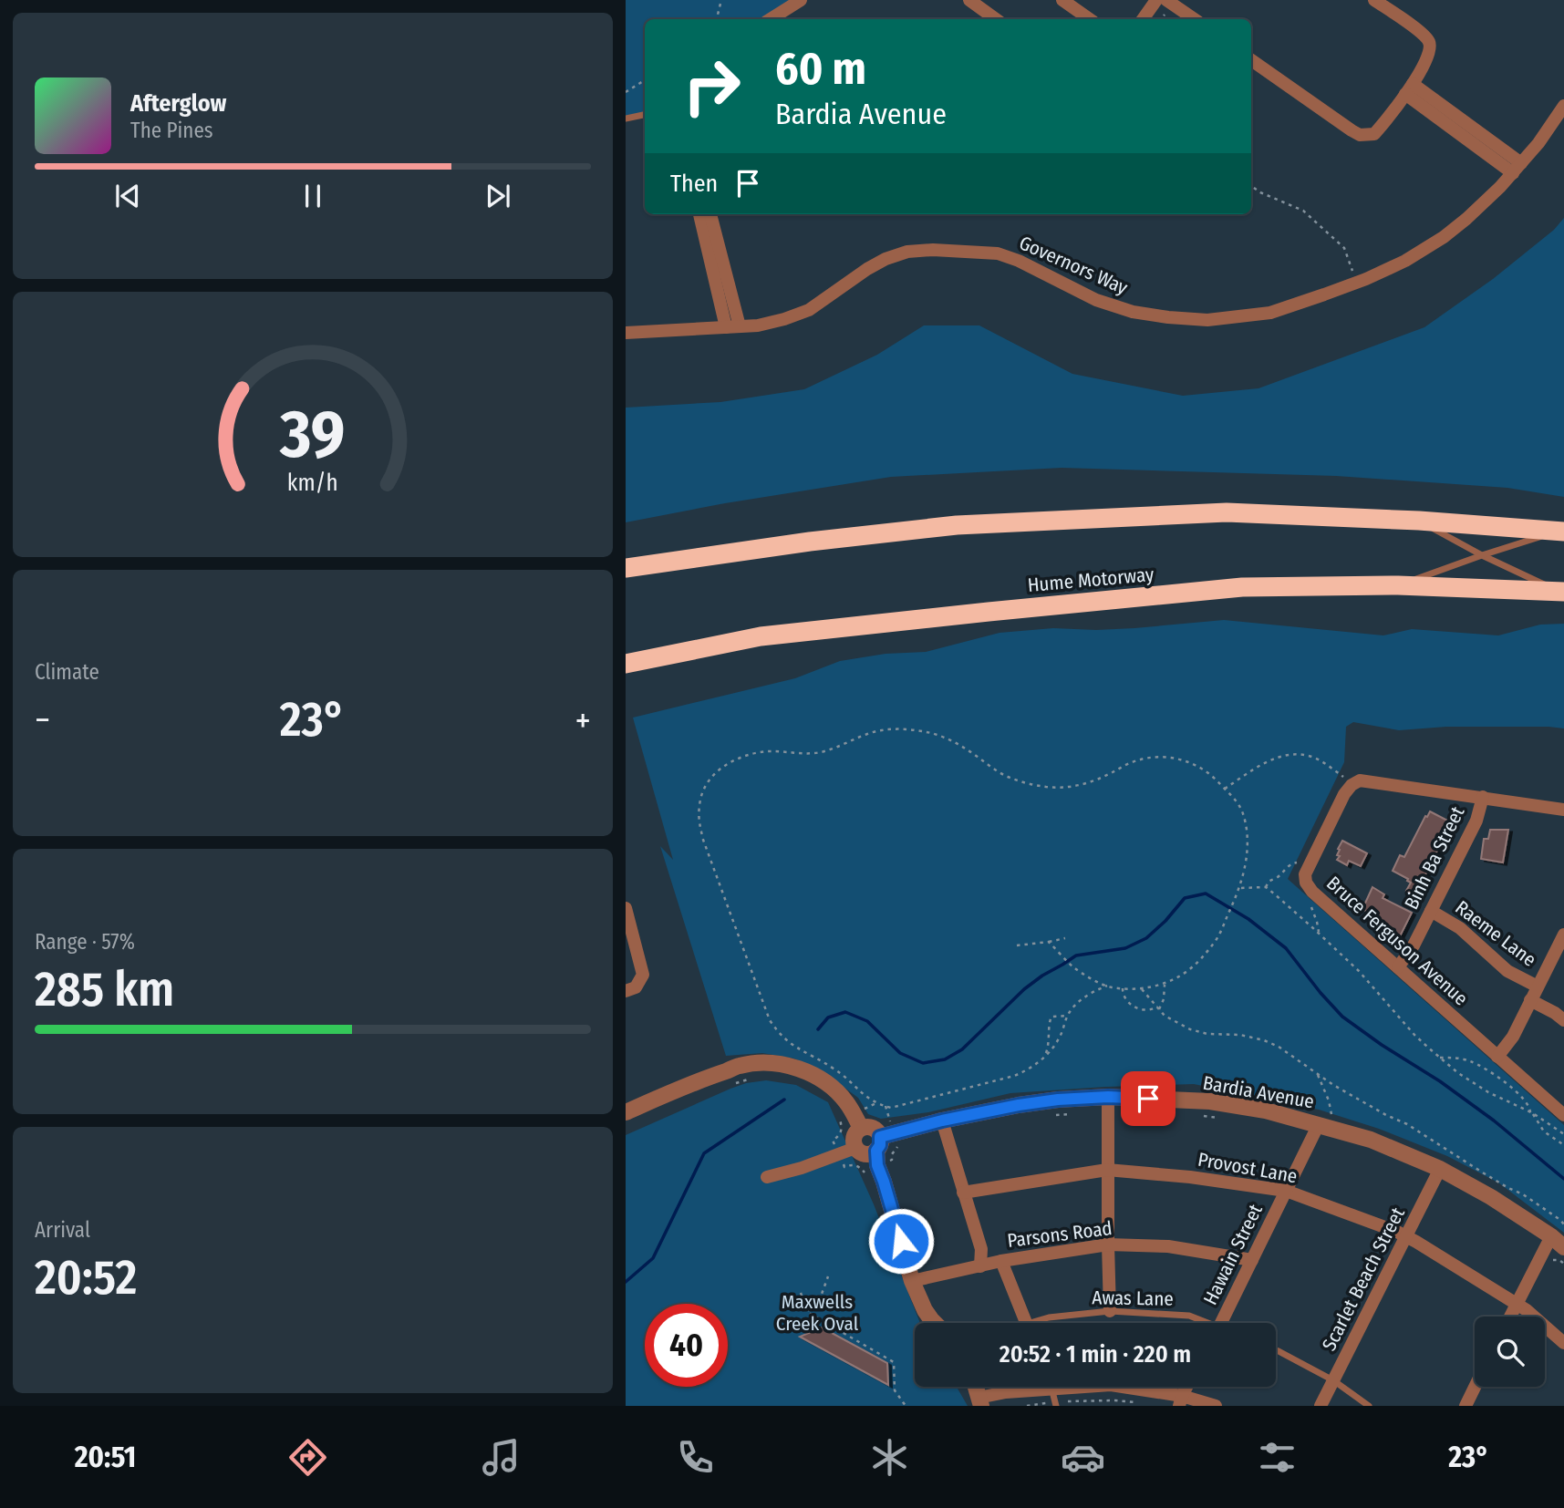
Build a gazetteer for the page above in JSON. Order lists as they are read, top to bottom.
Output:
{
  "streets": {
    "highway": ["Hume Motorway"],
    "street": [
      "Governors Way",
      "Binh Ba Street",
      "Raeme Lane",
      "Bruce Ferguson Avenue",
      "Bardia Avenue",
      "Provost Lane",
      "Parsons Road",
      "Hawain Street",
      "Scarlet Beach Street"
    ],
    "lane": ["Awas Lane"]
  },
  "crossings": [
    ["Binh Ba Street", "Raeme Lane"],
    ["Binh Ba Street", "Bruce Ferguson Avenue"],
    ["Bardia Avenue", "Hawain Street"],
    ["Bardia Avenue", "Scarlet Beach Street"],
    ["Provost Lane", "Hawain Street"],
    ["Provost Lane", "Scarlet Beach Street"],
    ["Parsons Road", "Hawain Street"]
  ],
  "parks": ["Maxwells Creek Oval"],
  "page": {
    "turn": ["60 m", "Bardia Avenue"],
    "song": ["Afterglow", "The Pines"],
    "then": "Then",
    "tile": [
      "Climate",
      ["Range · 57%", "285 km"],
      ["Arrival", "20:52"]
    ],
    "heat": ["−", "23°", "+"],
    "limit": "40",
    "trip": "20:52 · 1 min · 220 m",
    "tabs": ["20:51", "23°"],
    "gauge": ["39", "km/h"]
  }
}
